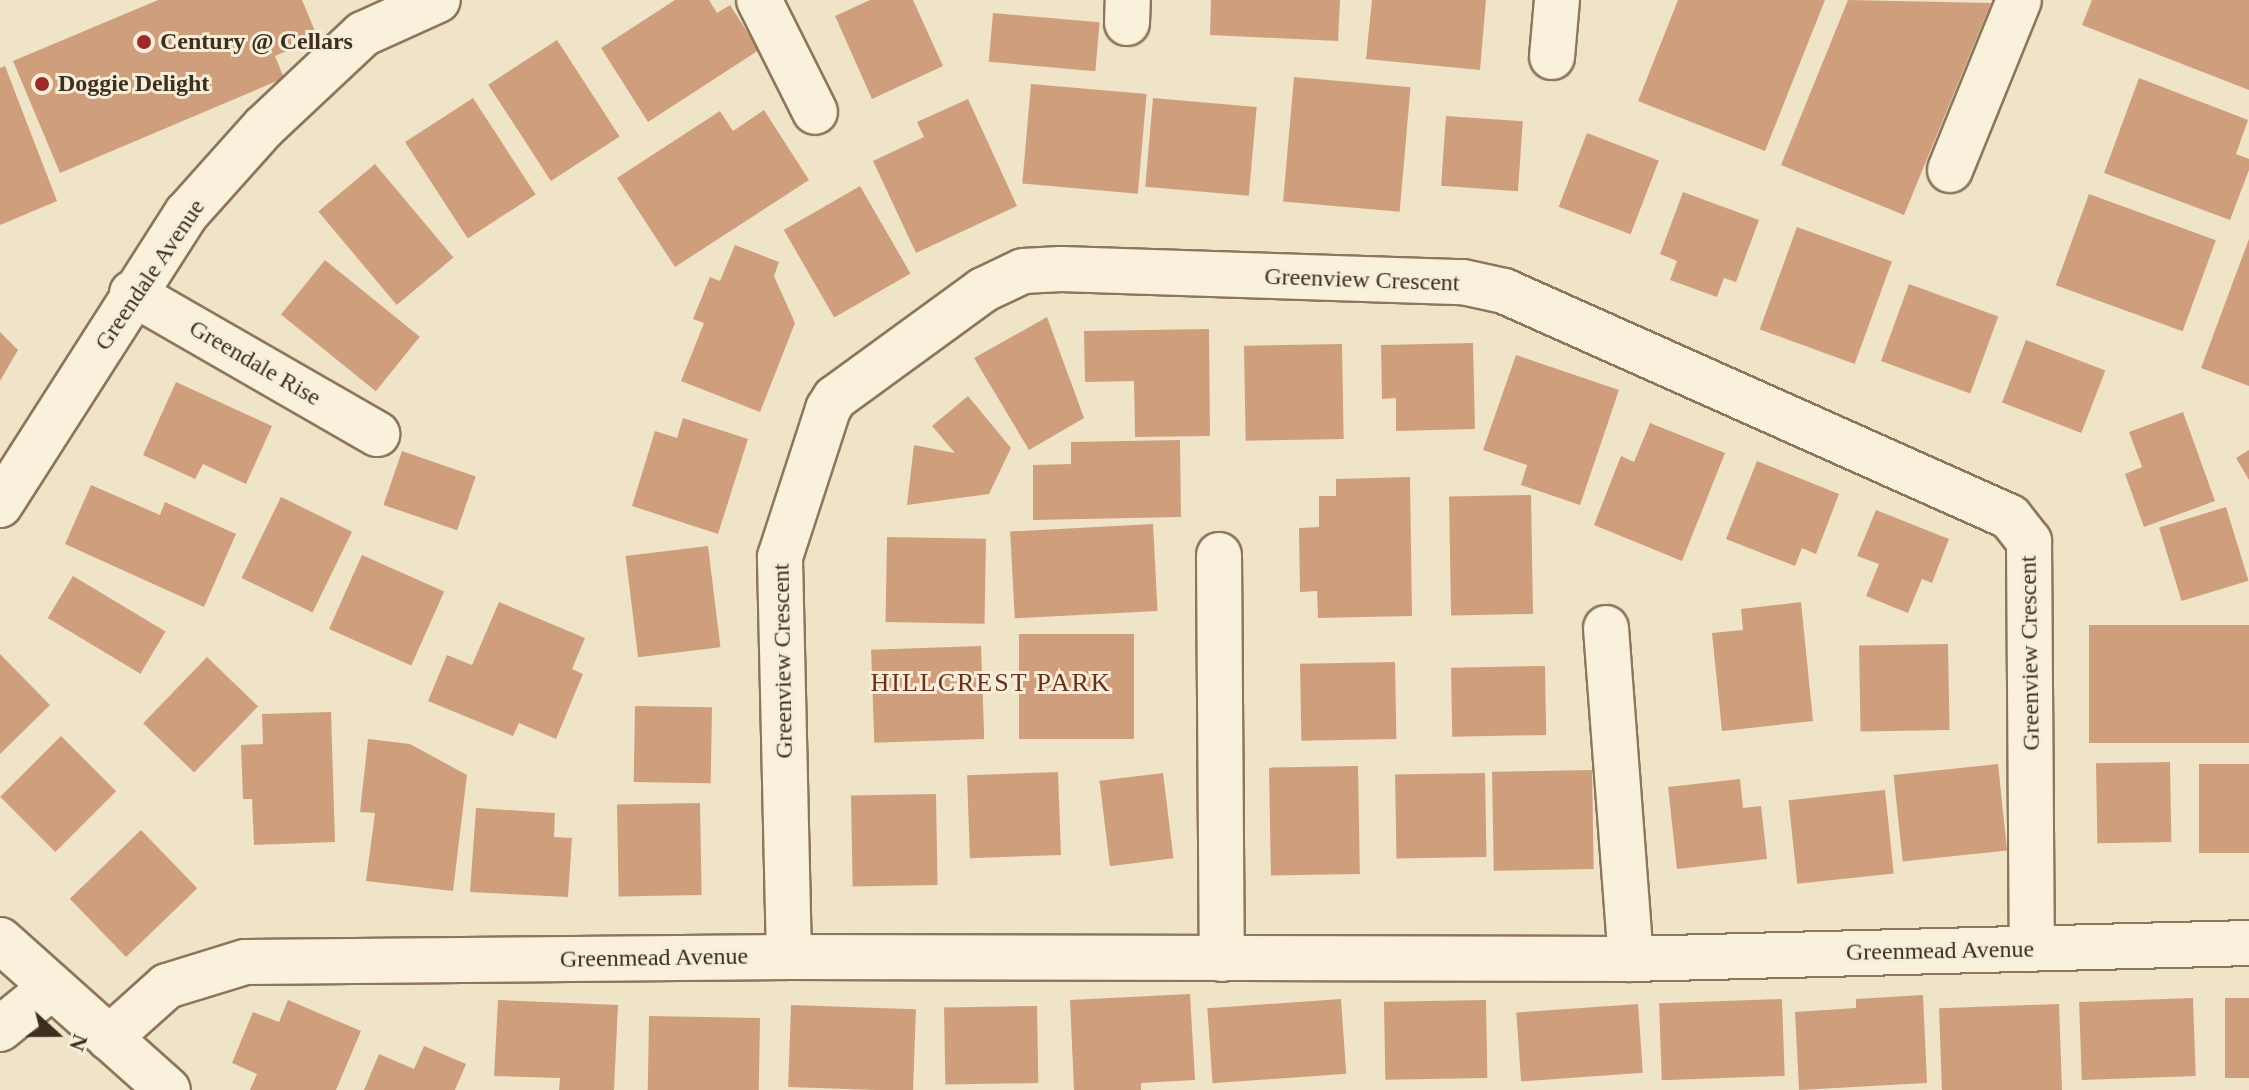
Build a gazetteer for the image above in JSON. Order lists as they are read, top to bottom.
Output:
{
  "streets": {
    "street": [
      "Greendale Avenue",
      "Greenview Crescent",
      "Greendale Rise",
      "Greenmead Avenue"
    ]
  },
  "crossings": [
    ["Greendale Avenue", "Greendale Rise"],
    ["Greenview Crescent", "Greenmead Avenue"]
  ],
  "districts": ["HILLCREST PARK"],
  "places": ["Century @ Cellars", "Doggie Delight"],
  "north": "right"
}
